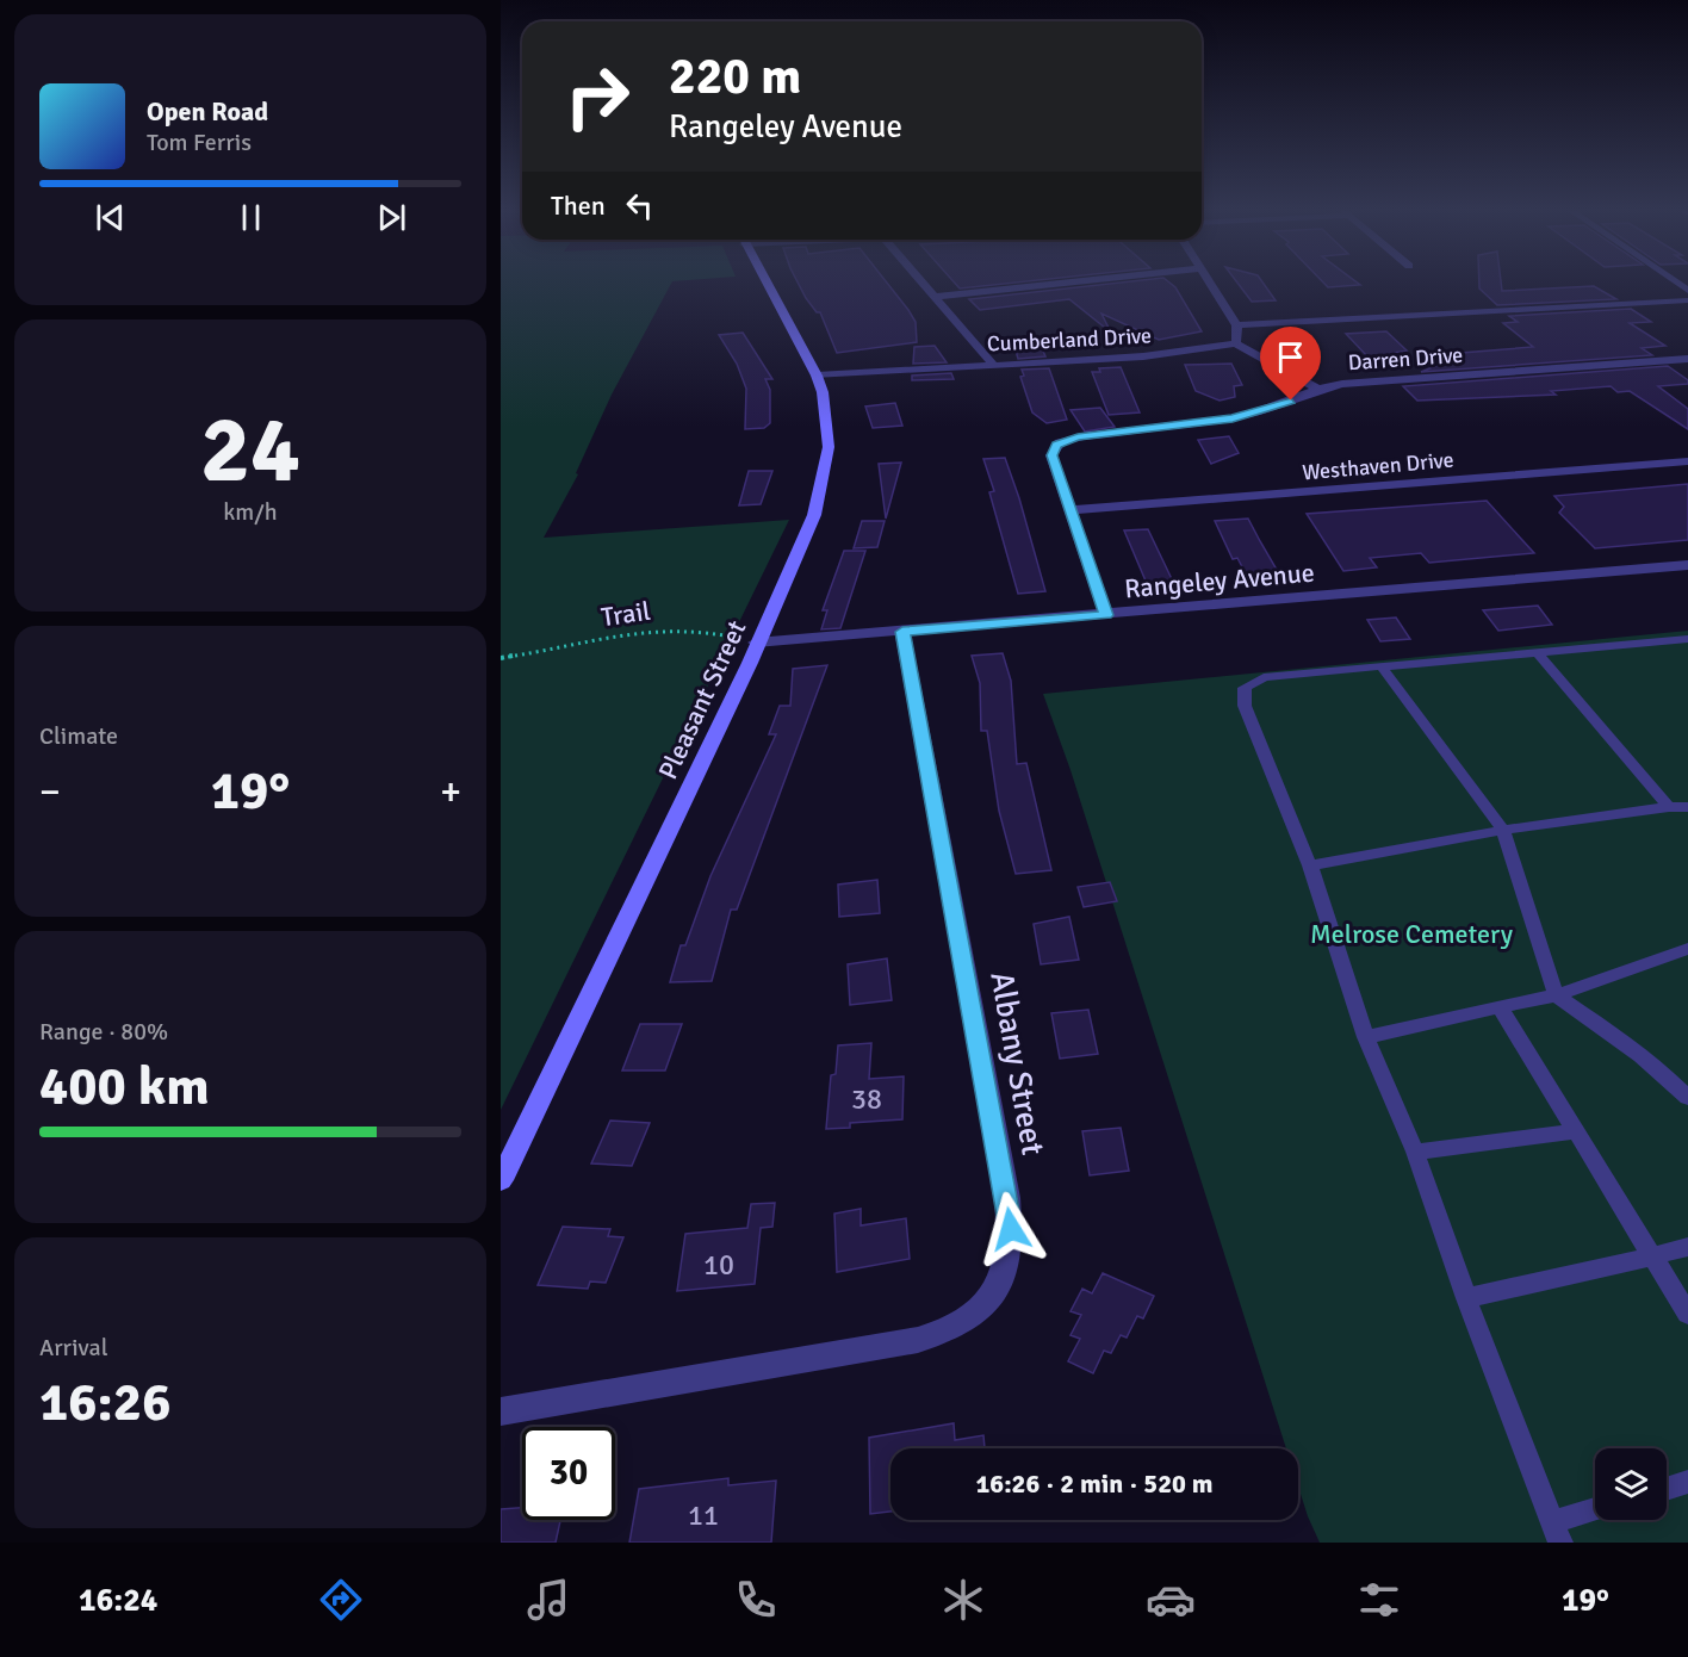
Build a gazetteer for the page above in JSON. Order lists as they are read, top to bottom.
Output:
{
  "streets": {
    "main road": ["Pleasant Street"],
    "street": [
      "Cumberland Drive",
      "Darren Drive",
      "Westhaven Drive",
      "Rangeley Avenue",
      "Albany Street"
    ],
    "path": ["Trail"]
  },
  "crossings": [
    ["Cumberland Drive", "Pleasant Street"],
    ["Darren Drive", "Westhaven Drive"],
    ["Darren Drive", "Rangeley Avenue"],
    ["Rangeley Avenue", "Trail"],
    ["Rangeley Avenue", "Pleasant Street"],
    ["Rangeley Avenue", "Albany Street"],
    ["Trail", "Pleasant Street"]
  ],
  "parks": ["Melrose Cemetery"],
  "house_numbers": ["38", "10", "11"],
  "page": {
    "turn": ["220 m", "Rangeley Avenue"],
    "song": ["Open Road", "Tom Ferris"],
    "then": "Then",
    "tile": [
      ["24", "km/h"],
      "Climate",
      ["Range · 80%", "400 km"],
      ["Arrival", "16:26"]
    ],
    "heat": ["−", "19°", "+"],
    "limit": "30",
    "trip": "16:26 · 2 min · 520 m",
    "tabs": ["16:24", "19°"]
  }
}
